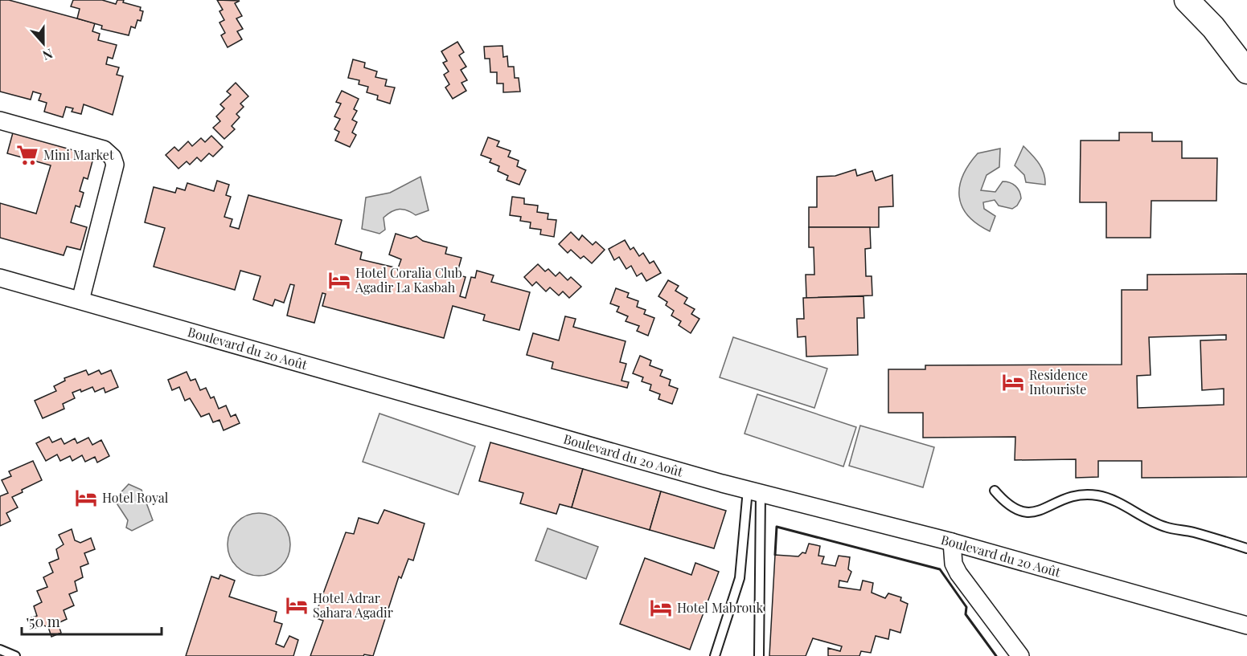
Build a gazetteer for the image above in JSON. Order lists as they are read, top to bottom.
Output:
{
  "streets": {
    "street": ["Boulevard du 20 Août"]
  },
  "places": {
    "supermarket": ["Mini Market"],
    "hotel": [
      "Hotel Coralia Club Agadir La Kasbah",
      "Residence Intouriste",
      "Hotel Royal",
      "Hotel Adrar Sahara Agadir",
      "Hotel Mabrouk"
    ]
  },
  "scale_bar": "50 m",
  "north": "bottom"
}
